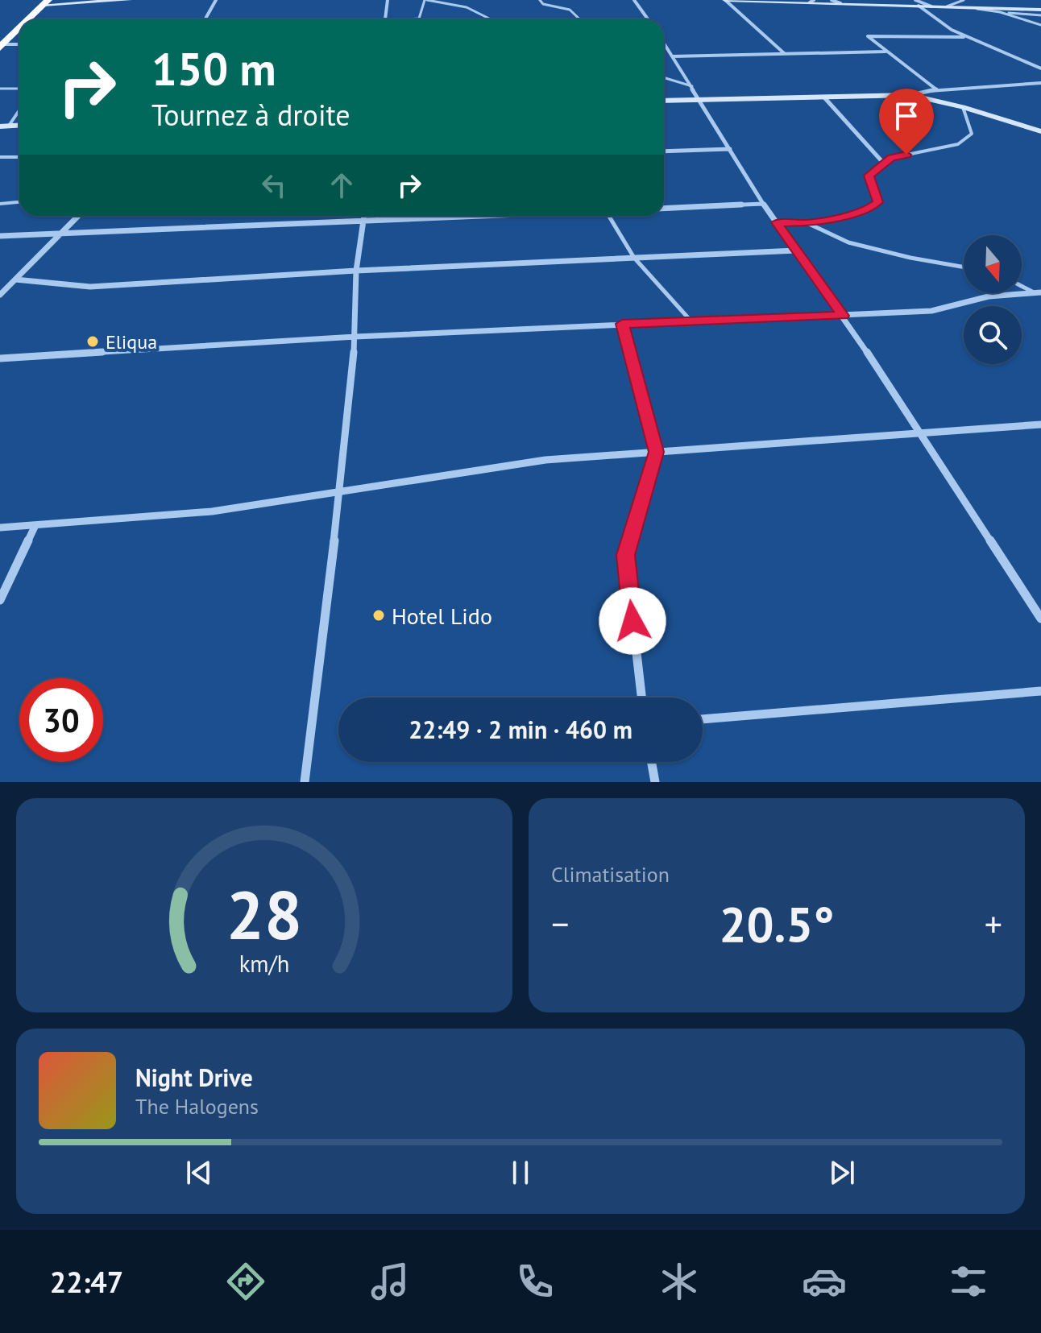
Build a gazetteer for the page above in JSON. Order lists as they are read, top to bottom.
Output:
{
  "places": ["Eliqua", "Hotel Lido"],
  "north": "bottom",
  "page": {
    "turn": ["150 m", "Tournez à droite"],
    "limit": "30",
    "trip": "22:49 · 2 min · 460 m",
    "tile": "Climatisation",
    "heat": ["−", "20.5°", "+"],
    "song": ["Night Drive", "The Halogens"],
    "tabs": "22:47",
    "gauge": ["28", "km/h"]
  }
}
